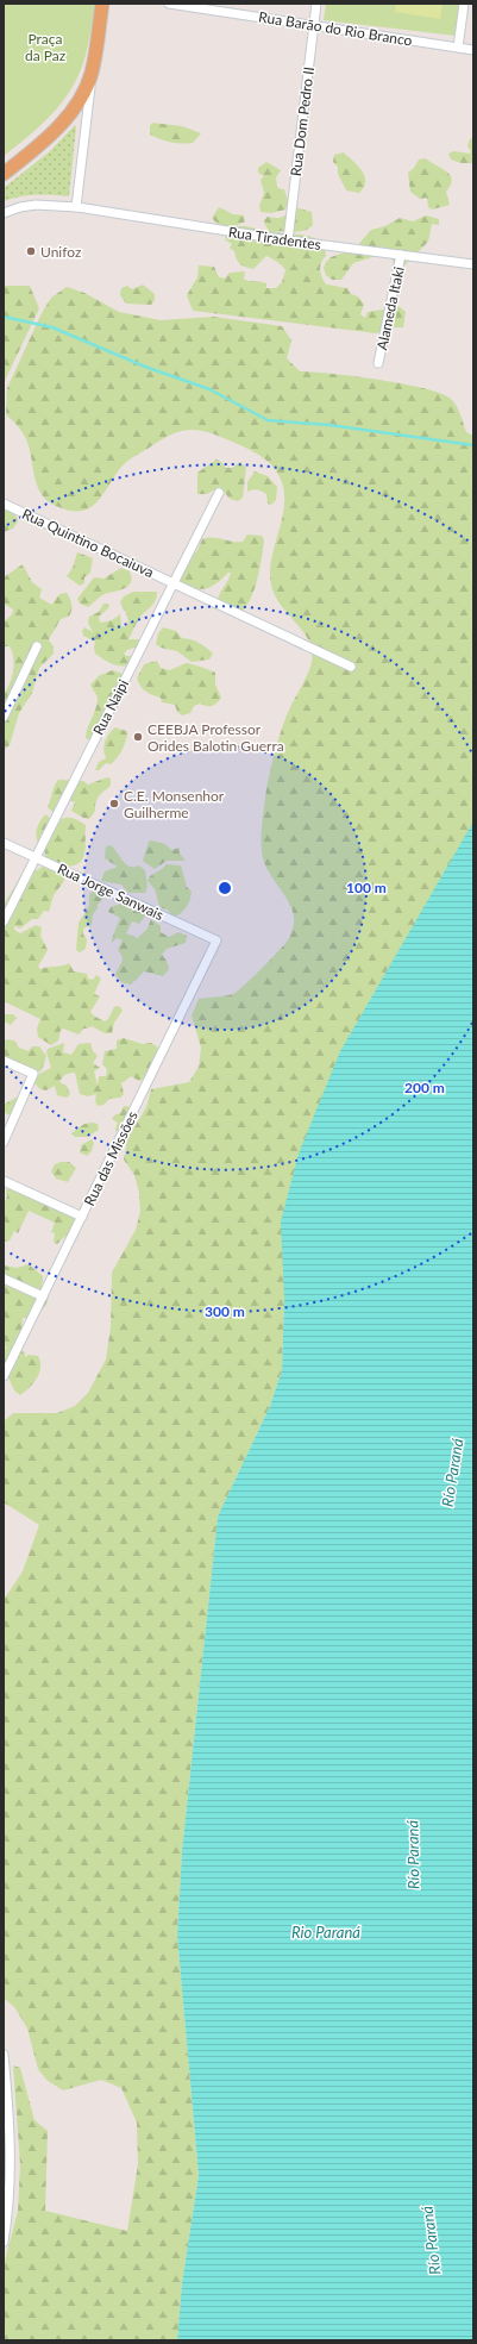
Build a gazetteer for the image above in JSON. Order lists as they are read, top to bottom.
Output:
{
  "streets": {
    "street": [
      "Rua Barão do Rio Branco",
      "Rua Dom Pedro II",
      "Rua Tiradentes",
      "Alameda Itaki",
      "Rua Quintino Bocaiuva",
      "Rua Naipi",
      "Rua Jorge Sanwais",
      "Rua das Missões"
    ]
  },
  "crossings": [
    ["Rua Barão do Rio Branco", "Rua Dom Pedro II"],
    ["Rua Dom Pedro II", "Rua Tiradentes"],
    ["Rua Tiradentes", "Alameda Itaki"],
    ["Rua Quintino Bocaiuva", "Rua Naipi"],
    ["Rua Naipi", "Rua Jorge Sanwais"],
    ["Rua Jorge Sanwais", "Rua das Missões"]
  ],
  "water": ["Río Paraná", "Rio Paraná"],
  "parks": ["Praça da Paz"],
  "places": ["Unifoz", "CEEBJA Professor Orides Balotin Guerra", "C.E. Monsenhor Guilherme"],
  "rings": ["100 m", "200 m", "300 m"]
}
